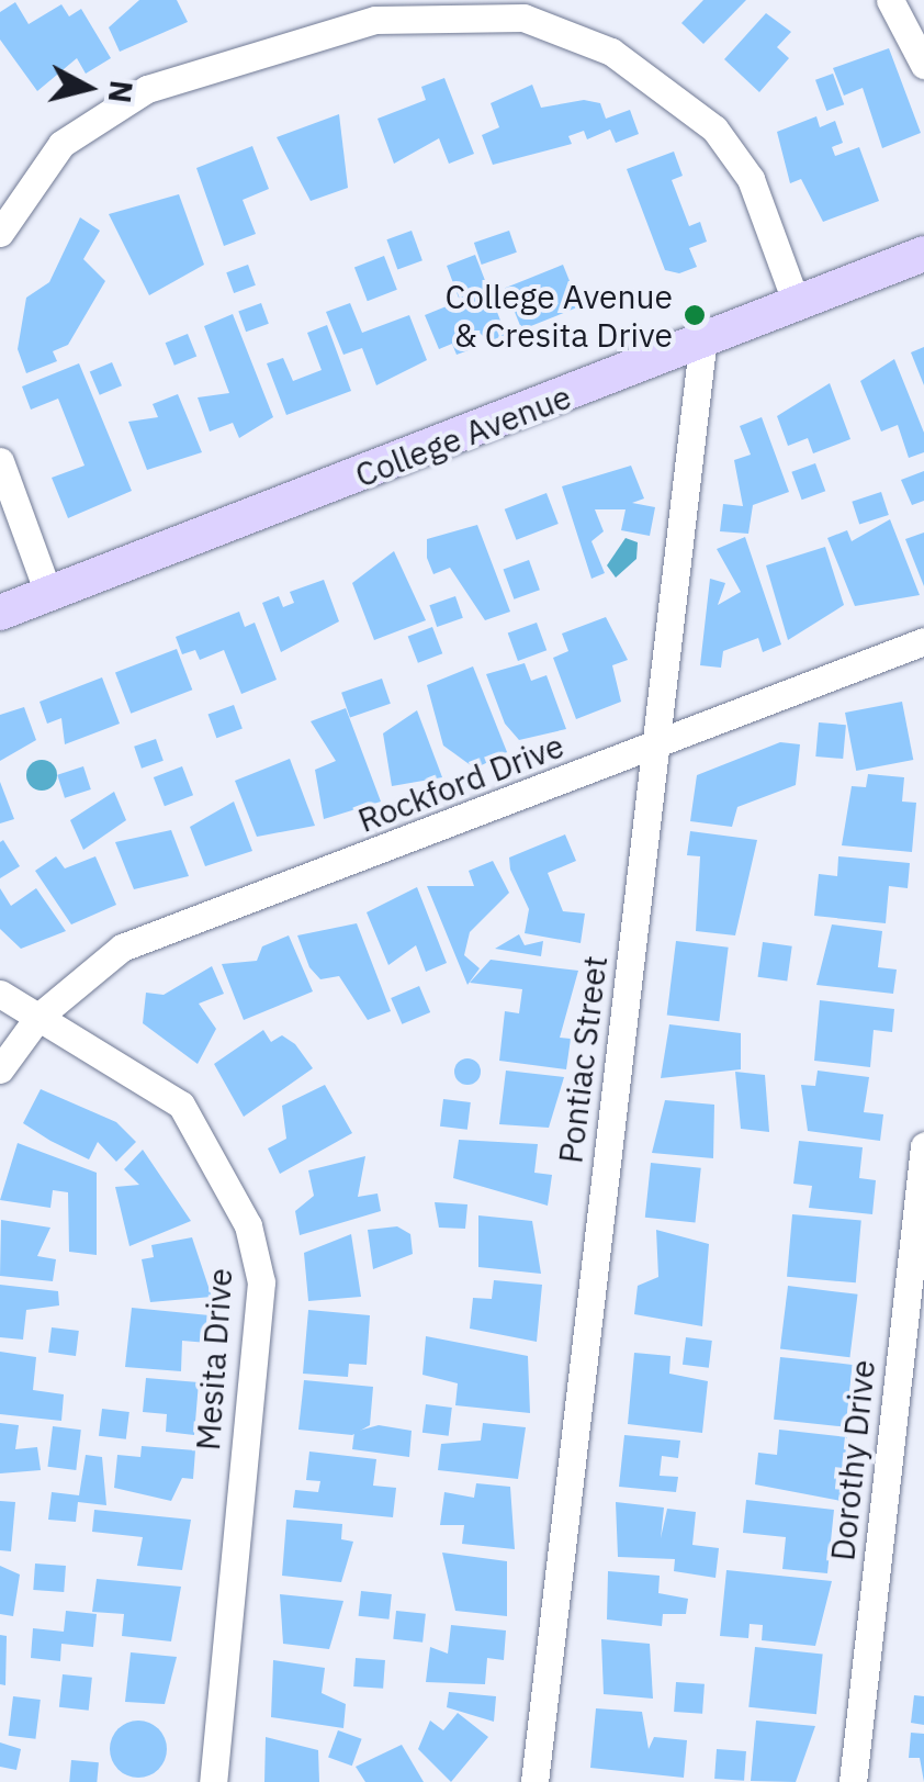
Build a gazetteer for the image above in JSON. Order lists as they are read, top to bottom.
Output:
{
  "streets": {
    "main road": ["College Avenue"],
    "street": [
      "Rockford Drive",
      "Pontiac Street",
      "Mesita Drive",
      "Dorothy Drive"
    ]
  },
  "crossings": [
    ["College Avenue", "Pontiac Street"],
    ["Rockford Drive", "Pontiac Street"],
    ["Rockford Drive", "Mesita Drive"]
  ],
  "places": ["College Avenue & Cresita Drive"],
  "north": "right"
}
